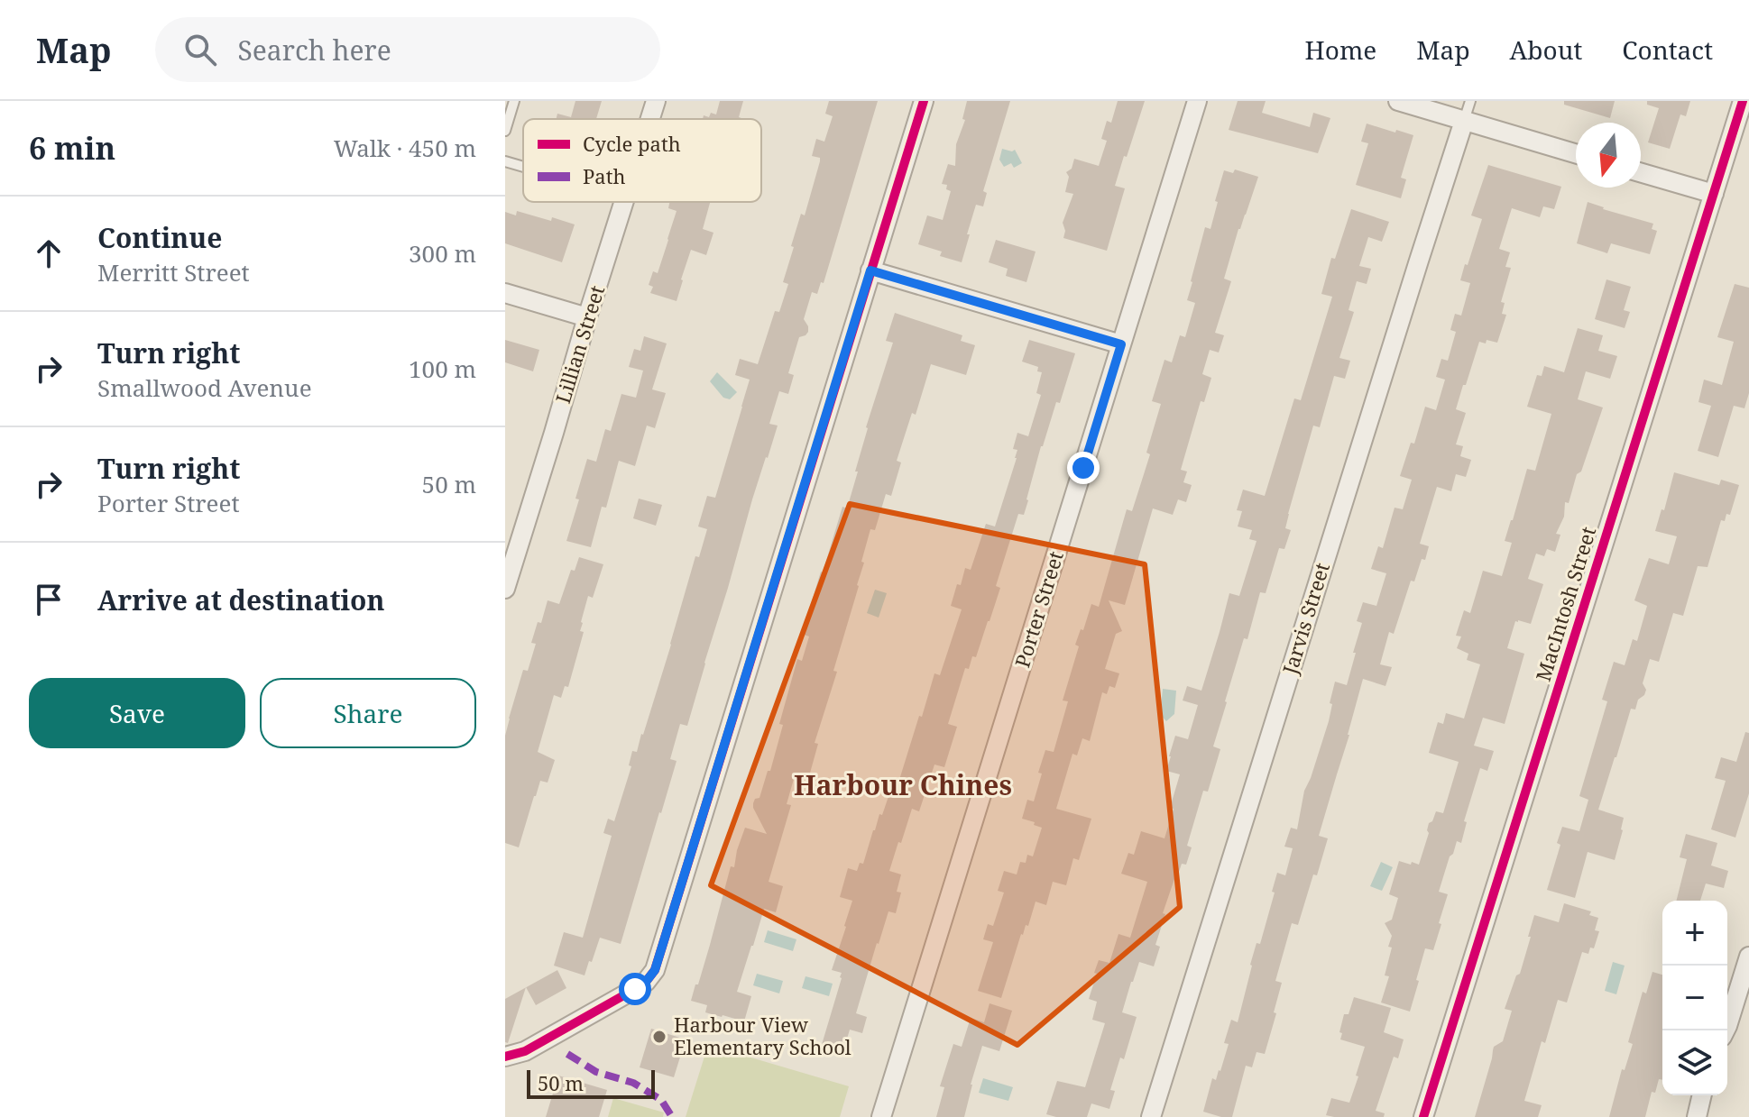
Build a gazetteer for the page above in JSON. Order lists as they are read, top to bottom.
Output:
{
  "streets": {
    "street": [
      "Lillian Street",
      "MacIntosh Street",
      "Porter Street",
      "Jarvis Street"
    ]
  },
  "districts": ["Harbour Chines"],
  "places": ["Harbour View Elementary School"],
  "legend": ["Cycle path", "Path"],
  "scale_bar": "50 m",
  "north": "bottom",
  "page": {
    "header": "Map",
    "search": "Search here",
    "nav": [
      "Home",
      "Map",
      "About",
      "Contact"
    ],
    "heading": ["6 min", "Walk · 450 m"],
    "list": [
      ["Continue", "Merritt Street", "300 m"],
      ["Turn right", "Smallwood Avenue", "100 m"],
      ["Turn right", "Porter Street", "50 m"],
      "Arrive at destination"
    ],
    "buttons": ["Save", "Share"],
    "map_buttons": ["+", "−"],
    "scale": "50 m"
  }
}
